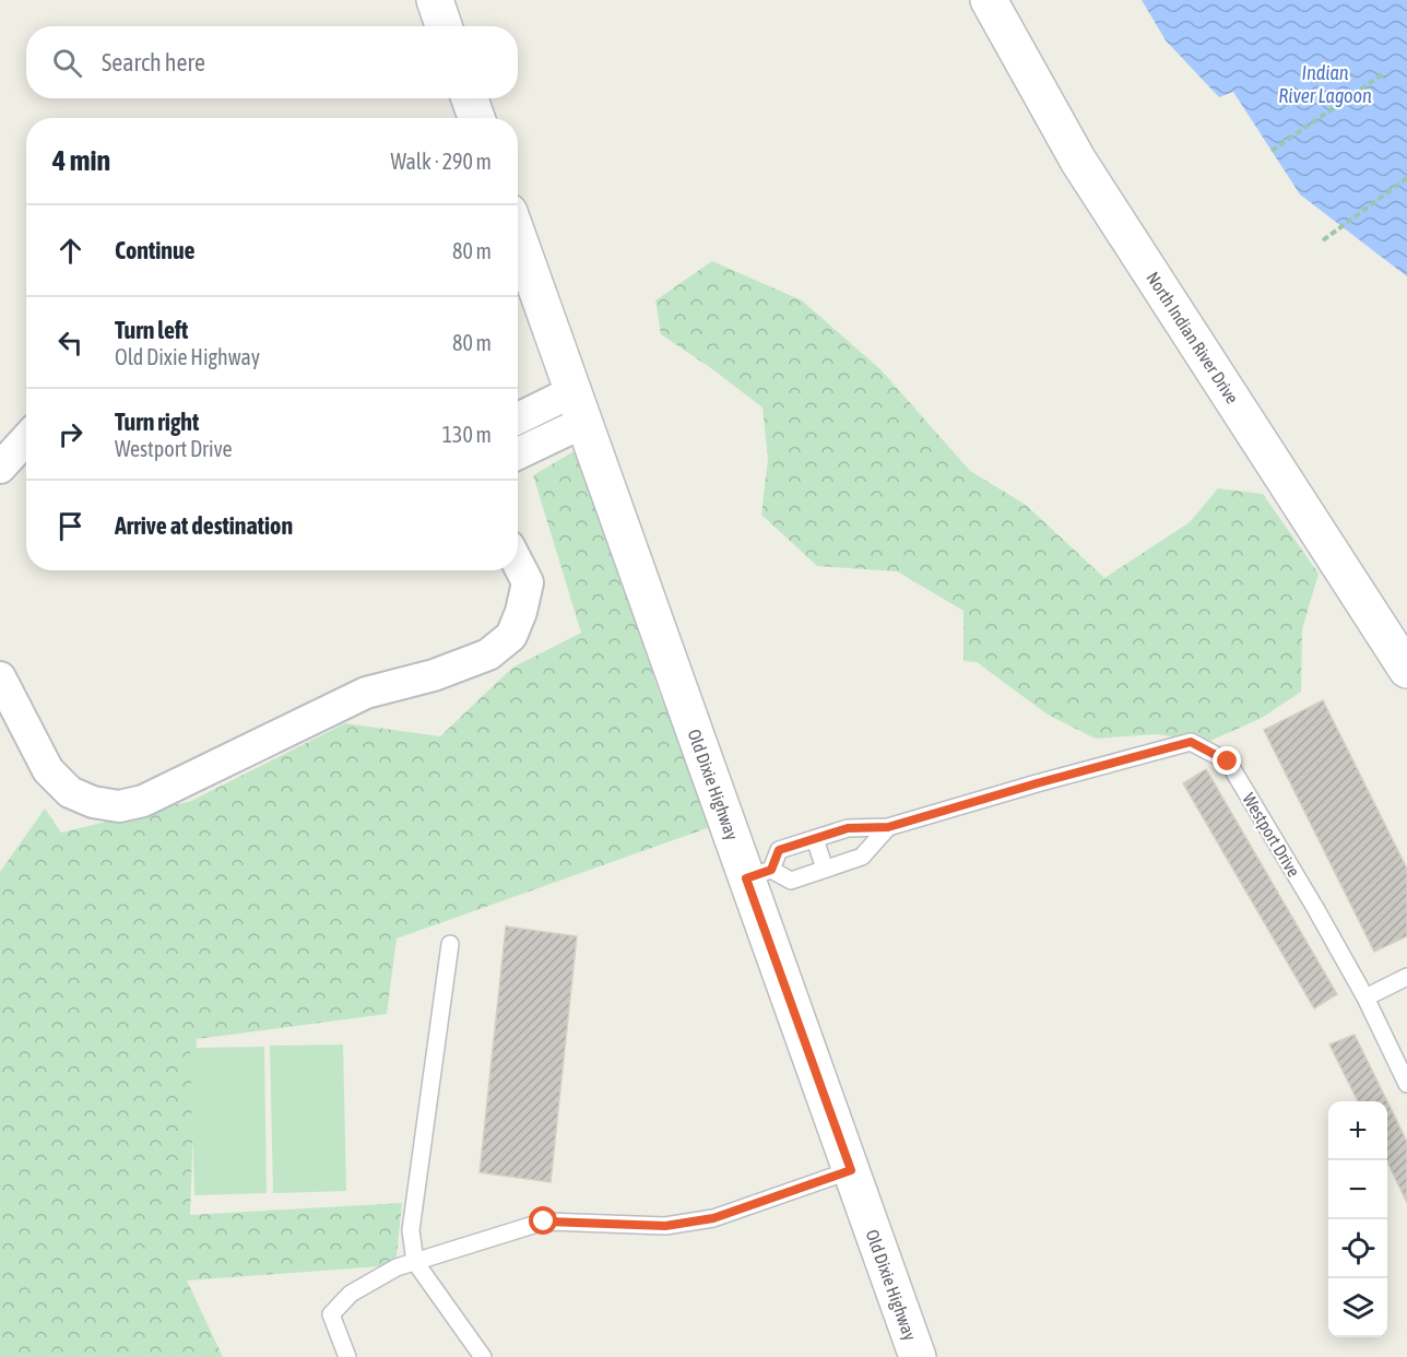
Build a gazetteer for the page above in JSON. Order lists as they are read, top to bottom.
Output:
{
  "streets": {
    "street": ["North Indian River Drive", "Old Dixie Highway"],
    "lane": ["Westport Drive"]
  },
  "crossings": [
    ["Old Dixie Highway", "Westport Drive"]
  ],
  "water": ["Indian River Lagoon"],
  "page": {
    "search": "Search here",
    "heading": ["4 min", "Walk · 290 m"],
    "list": [
      ["Continue", "80 m"],
      ["Turn left", "Old Dixie Highway", "80 m"],
      ["Turn right", "Westport Drive", "130 m"],
      "Arrive at destination"
    ],
    "map_buttons": ["+", "−"]
  }
}
